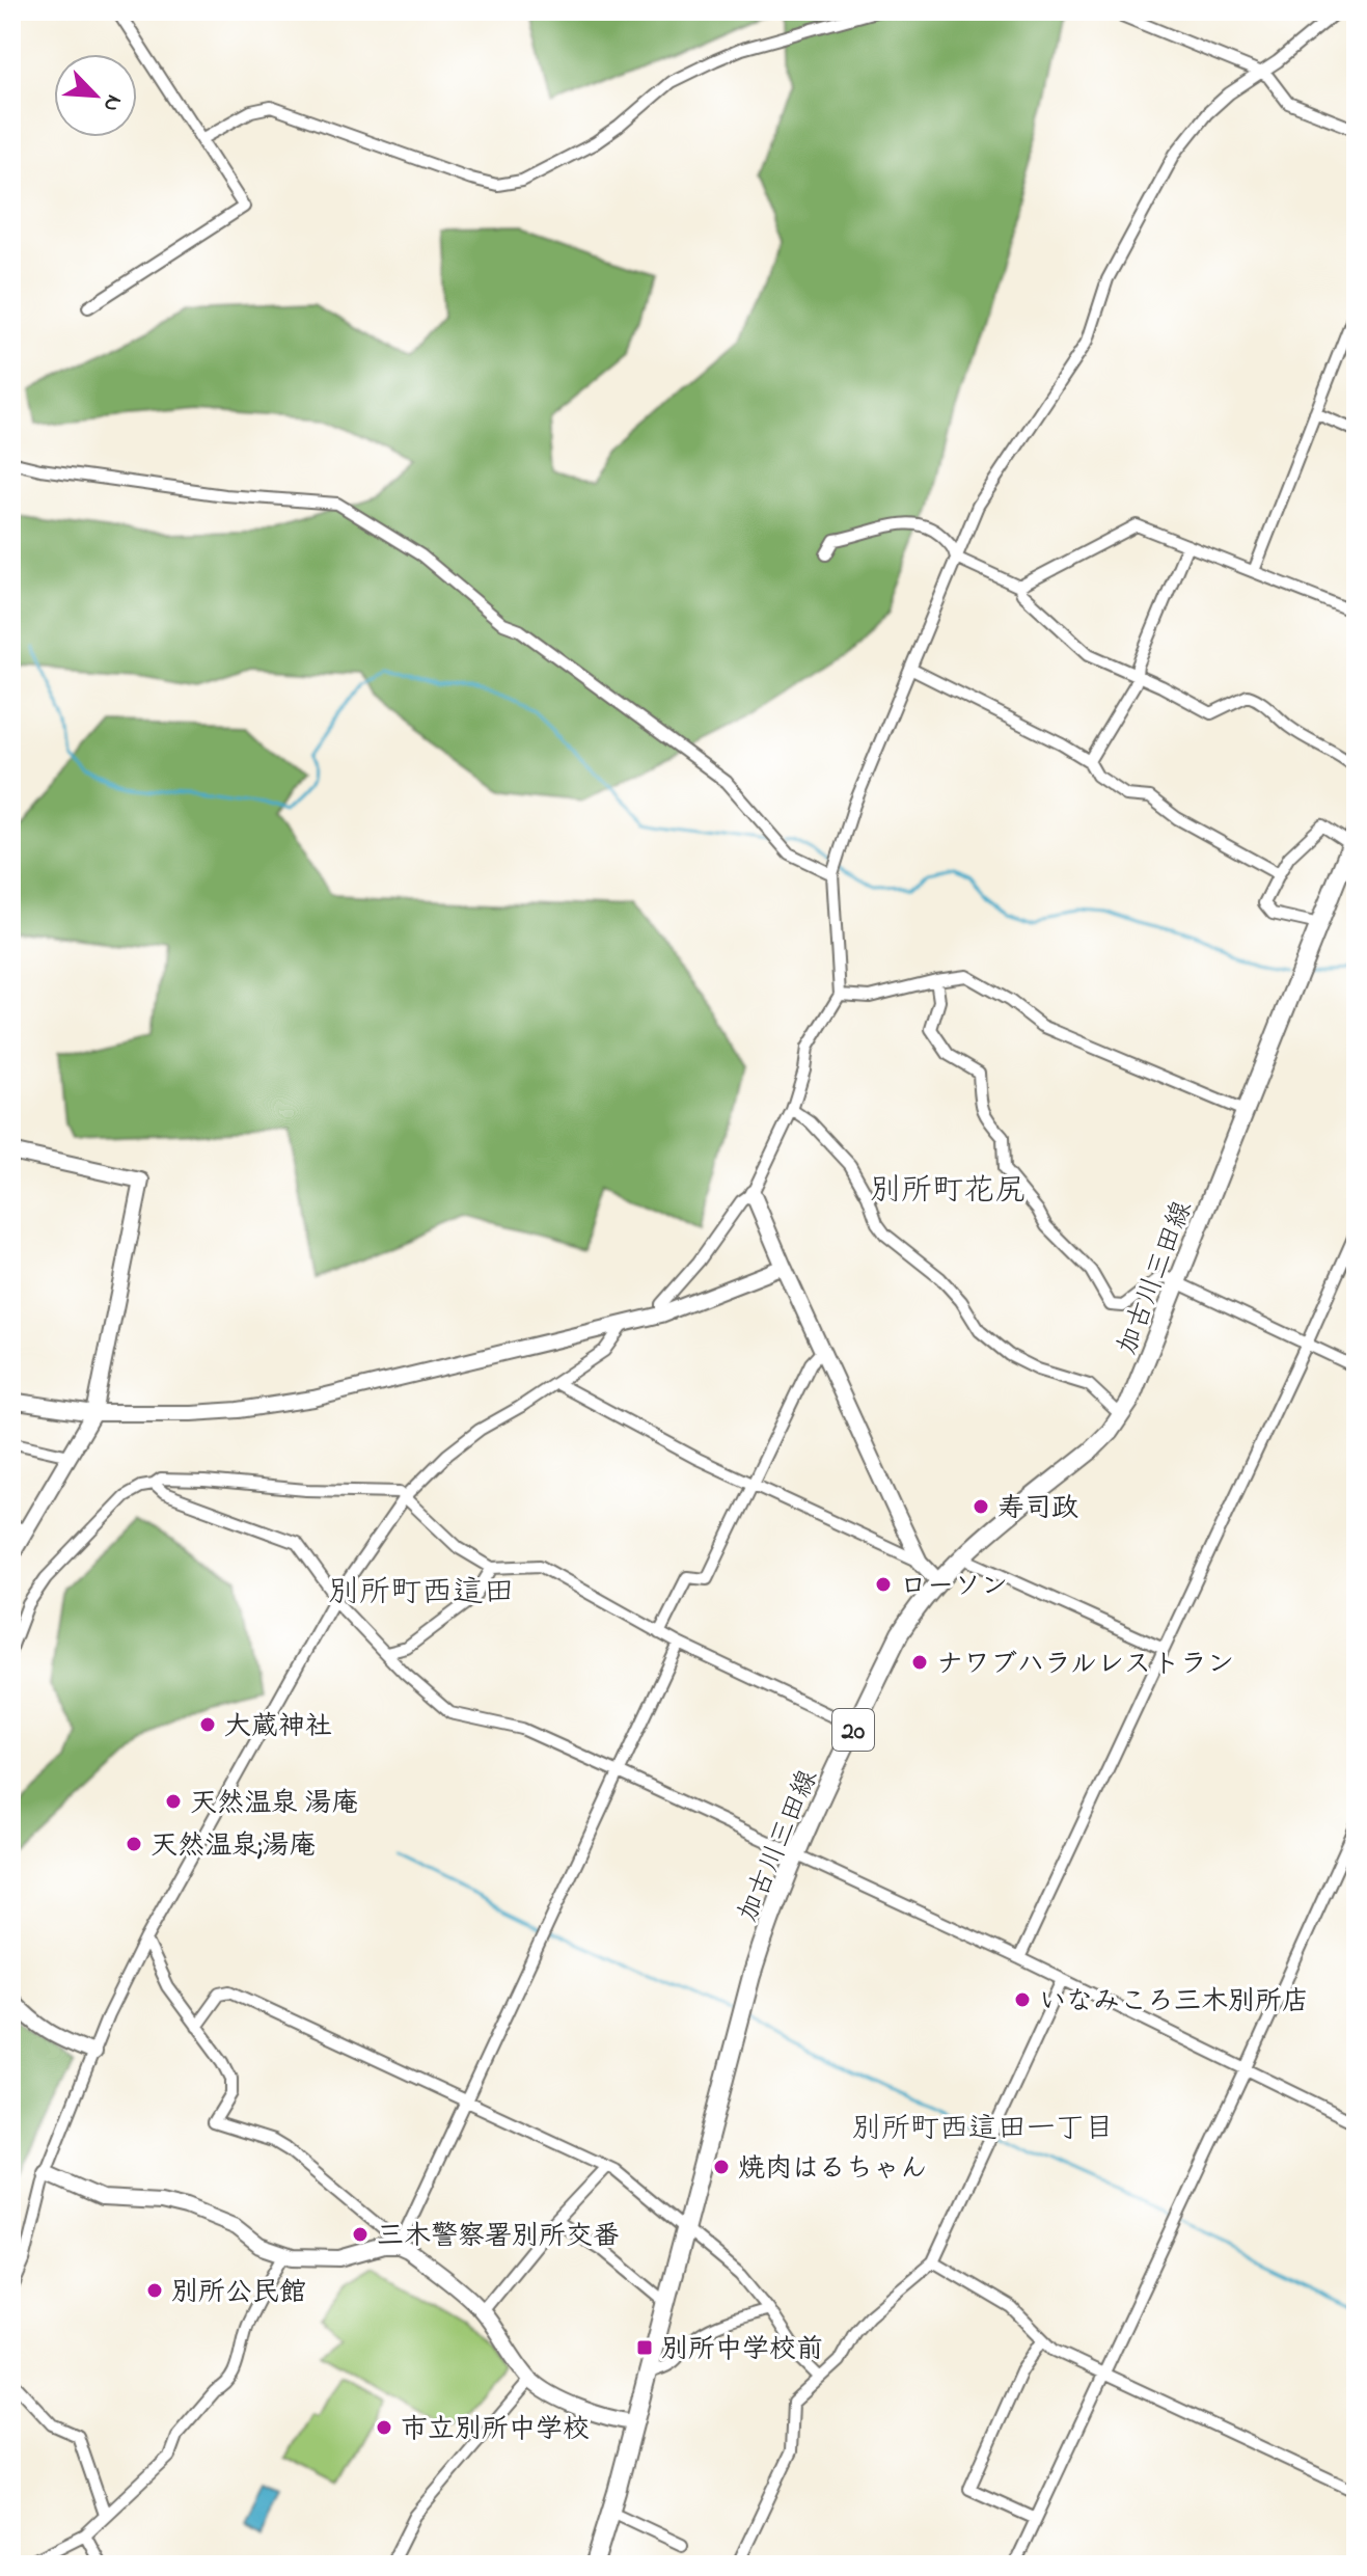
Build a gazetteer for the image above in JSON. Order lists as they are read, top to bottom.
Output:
{
  "streets": {
    "main road": ["加古川三田線", "20"]
  },
  "districts": ["別所町花尻", "別所町西這田", "別所町西這田一丁目"],
  "places": {
    "other": [
      "寿司政",
      "ローソン",
      "ナワブハラルレストラン",
      "大蔵神社",
      "天然温泉 湯庵",
      "天然温泉;湯庵",
      "いなみころ三木別所店",
      "焼肉はるちゃん",
      "三木警察署別所交番",
      "別所公民館",
      "市立別所中学校"
    ],
    "transit": ["別所中学校前"]
  },
  "north": "bottom right"
}
